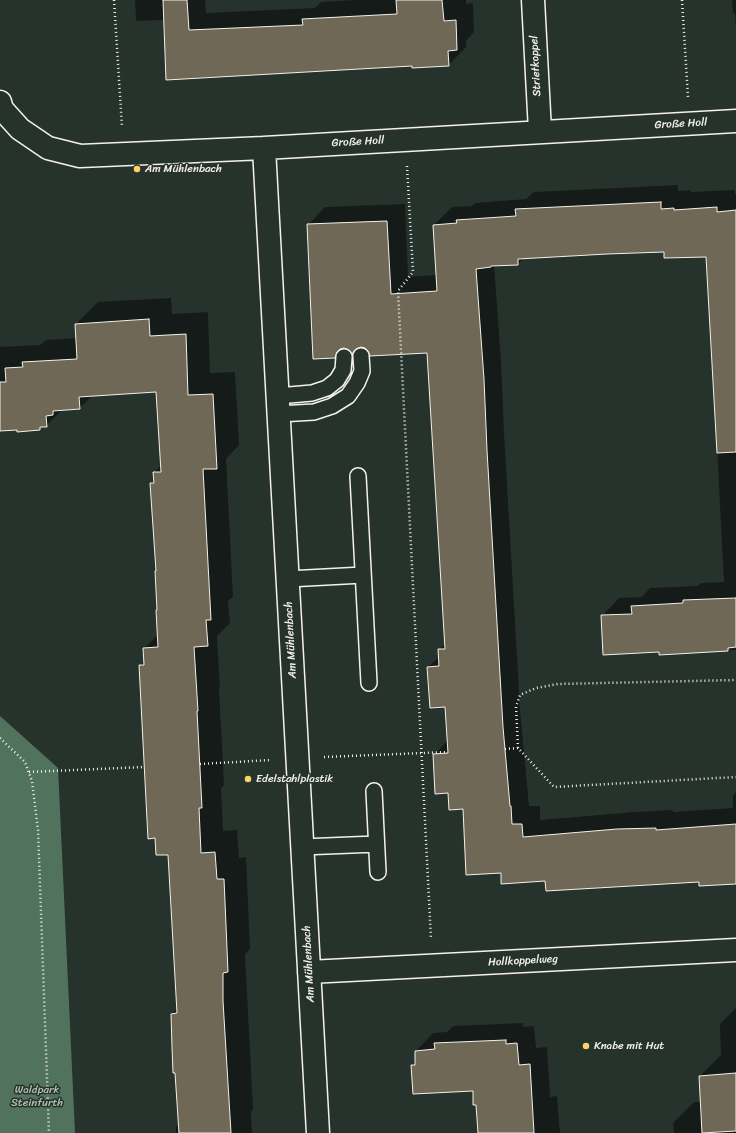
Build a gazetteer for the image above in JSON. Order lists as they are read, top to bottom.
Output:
{
  "streets": {
    "street": [
      "Strietkoppel",
      "Große Holl",
      "Am Mühlenbach",
      "Hollkoppelweg"
    ]
  },
  "crossings": [
    ["Strietkoppel", "Große Holl"],
    ["Große Holl", "Am Mühlenbach"],
    ["Am Mühlenbach", "Hollkoppelweg"]
  ],
  "parks": ["Waldpark Steinfurth"],
  "places": ["Am Mühlenbach", "Edelstahlplastik", "Knabe mit Hut"]
}
